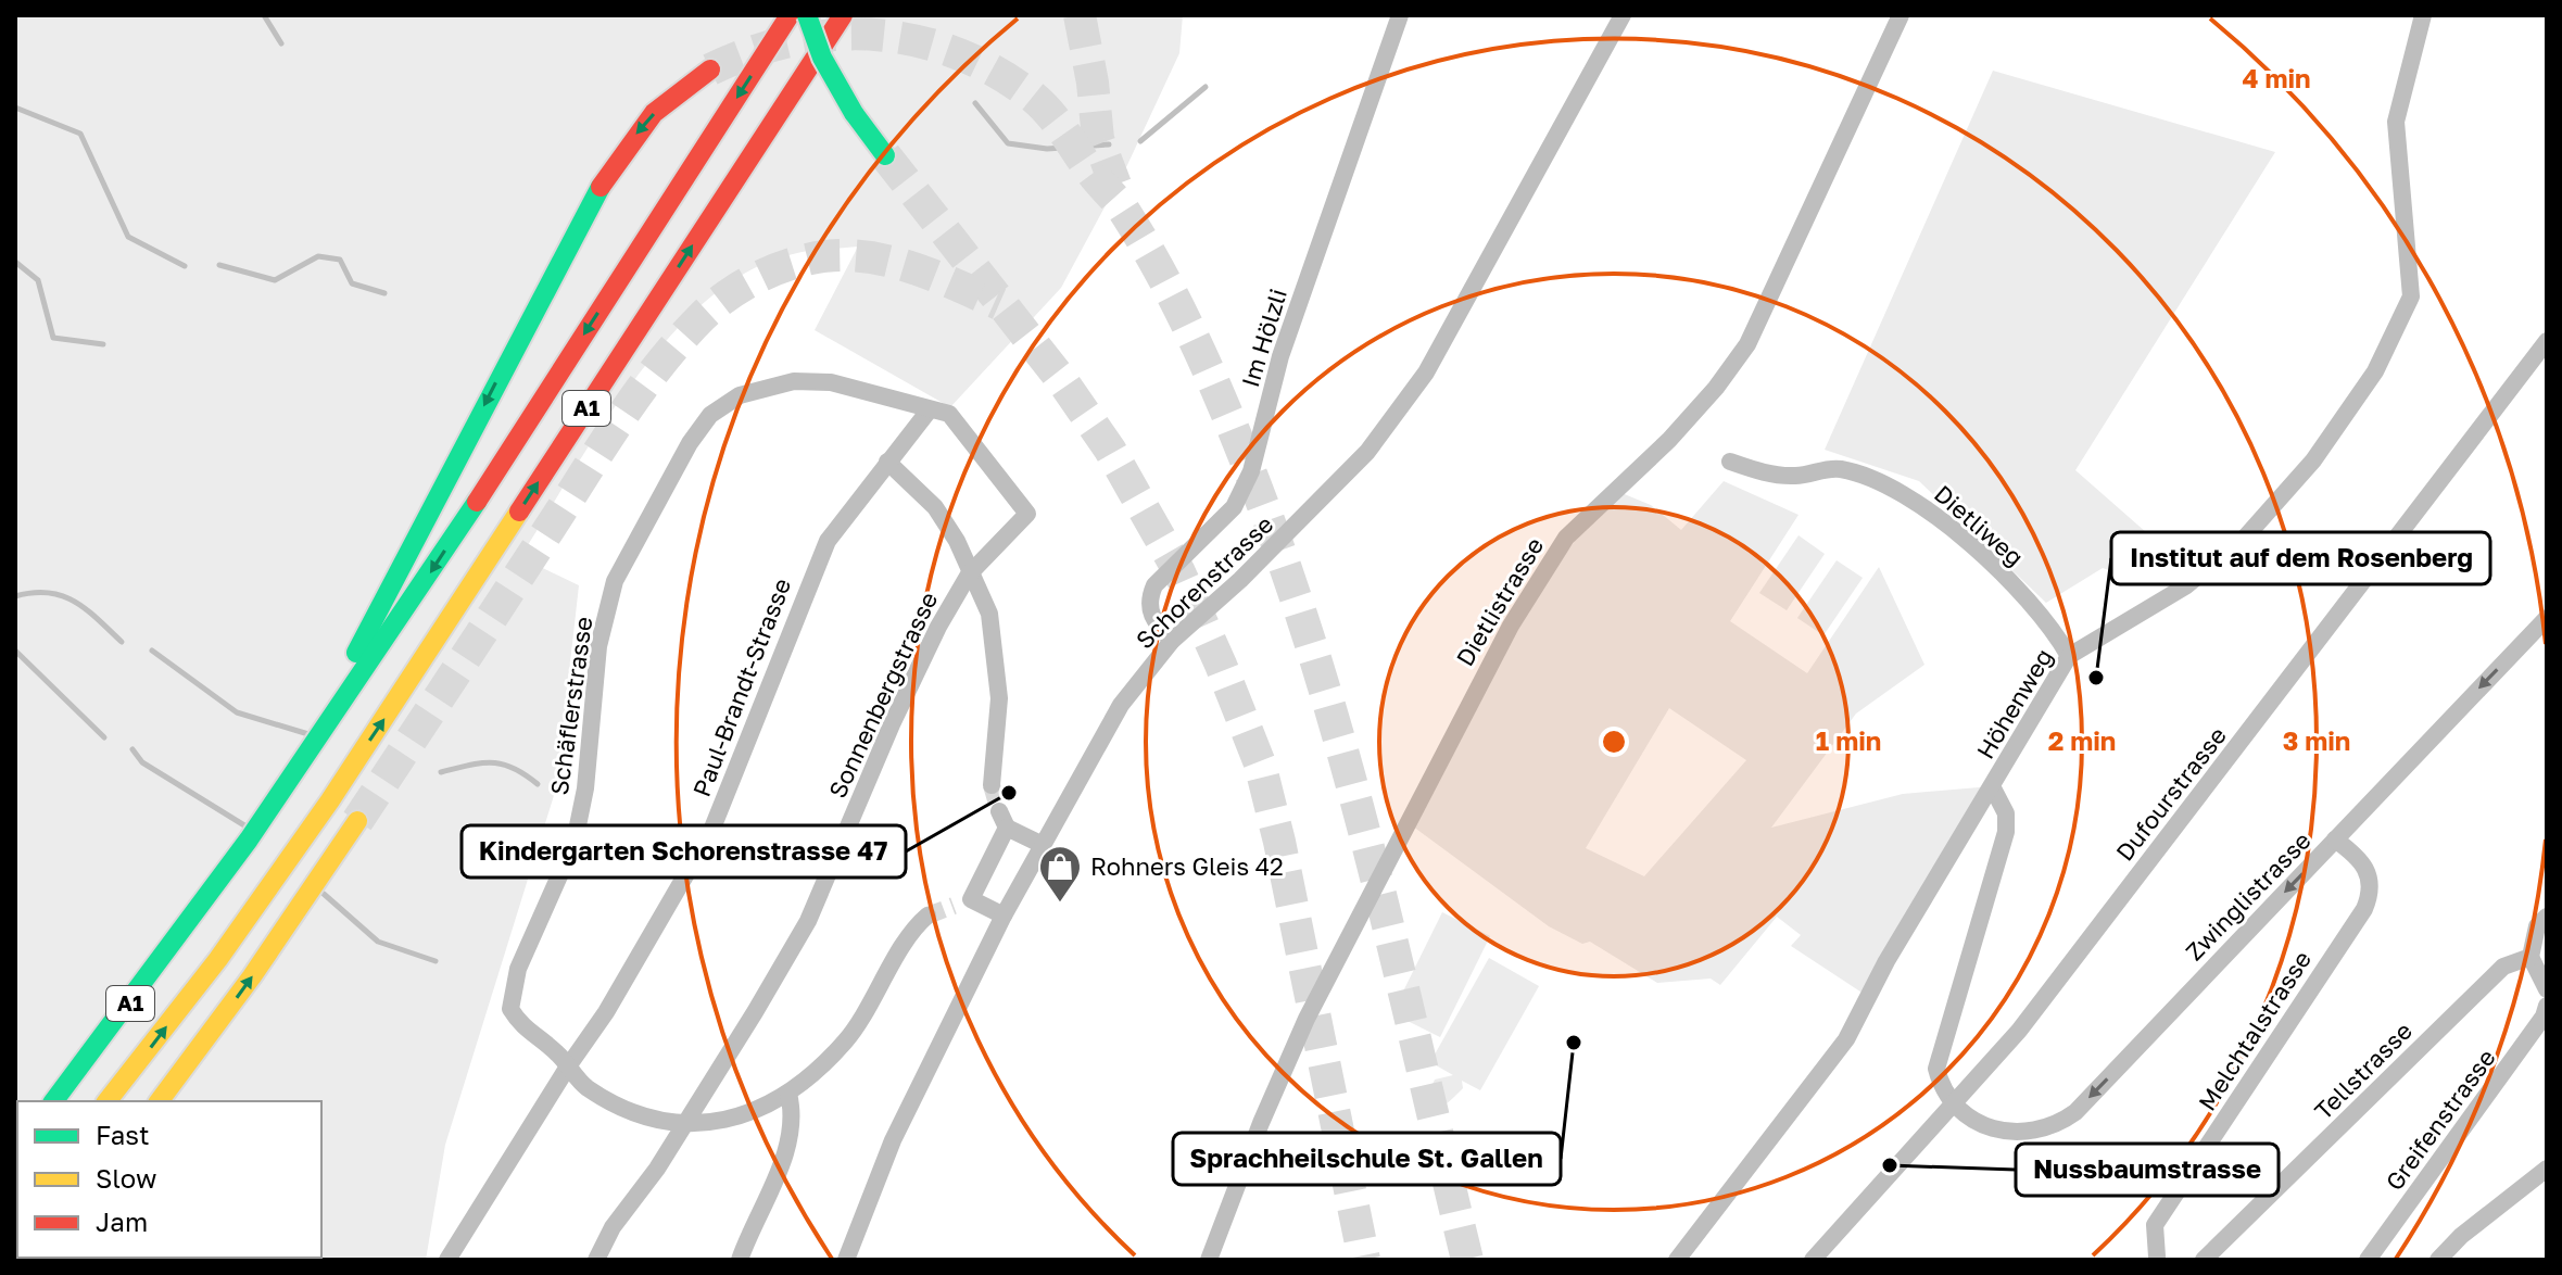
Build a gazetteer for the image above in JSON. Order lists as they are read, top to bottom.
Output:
{
  "streets": {
    "highway": ["A1"],
    "street": [
      "Im Hölzli",
      "Dietliweg",
      "Schorenstrasse",
      "Dietlistrasse",
      "Paul-Brandt-Strasse",
      "Sonnenbergstrasse",
      "Höhenweg",
      "Schäflerstrasse",
      "Dufourstrasse",
      "Zwinglistrasse",
      "Melchtalstrasse",
      "Tellstrasse",
      "Greifenstrasse"
    ]
  },
  "crossings": [
    ["Im Hölzli", "Schorenstrasse"],
    ["Dietliweg", "Höhenweg"],
    ["Paul-Brandt-Strasse", "Sonnenbergstrasse"],
    ["Paul-Brandt-Strasse", "Schäflerstrasse"],
    ["Sonnenbergstrasse", "Schäflerstrasse"],
    ["Dufourstrasse", "Zwinglistrasse"],
    ["Zwinglistrasse", "Melchtalstrasse"]
  ],
  "one_way": ["Zwinglistrasse"],
  "places": {
    "other": [
      "Institut auf dem Rosenberg",
      "Kindergarten Schorenstrasse 47",
      "Sprachheilschule St. Gallen",
      "Nussbaumstrasse"
    ],
    "shop": ["Rohners Gleis 42"]
  },
  "legend": ["Fast", "Slow", "Jam"],
  "rings": [
    "4 min",
    "1 min",
    "2 min",
    "3 min"
  ]
}
